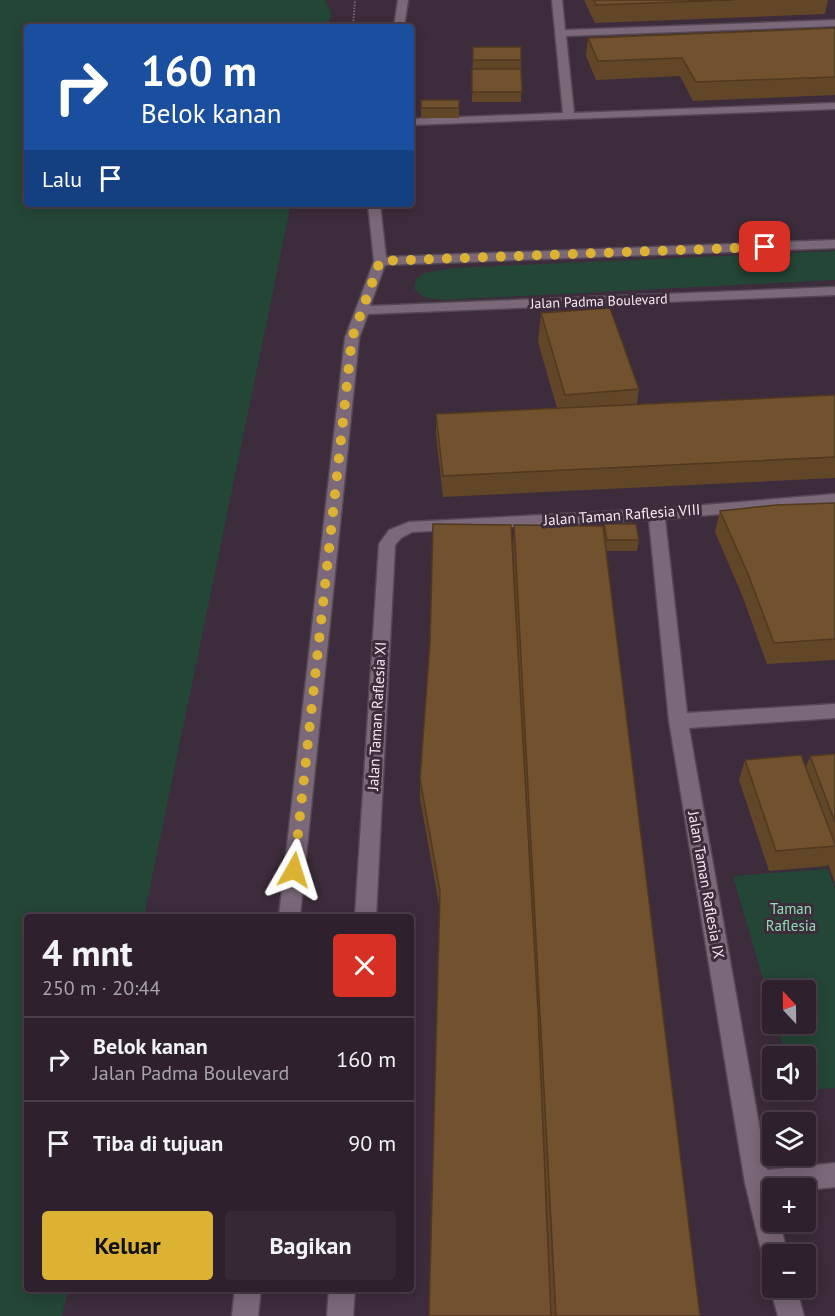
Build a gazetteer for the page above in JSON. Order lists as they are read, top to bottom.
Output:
{
  "streets": {
    "street": [
      "Jalan Padma Boulevard",
      "Jalan Taman Raflesia VIII",
      "Jalan Taman Raflesia XI",
      "Jalan Taman Raflesia IX"
    ]
  },
  "crossings": [
    ["Jalan Taman Raflesia VIII", "Jalan Taman Raflesia XI"],
    ["Jalan Taman Raflesia VIII", "Jalan Taman Raflesia IX"]
  ],
  "parks": ["Taman Raflesia"],
  "north": "top",
  "page": {
    "turn": ["160 m", "Belok kanan"],
    "then": "Lalu",
    "heading": ["4 mnt", "250 m · 20:44"],
    "map_buttons": ["+", "−"],
    "list": [
      {
        "name": "Belok kanan",
        "note": "Jalan Padma Boulevard",
        "value": "160 m"
      },
      {
        "name": "Tiba di tujuan",
        "value": "90 m"
      }
    ],
    "buttons": ["Keluar", "Bagikan"]
  }
}
